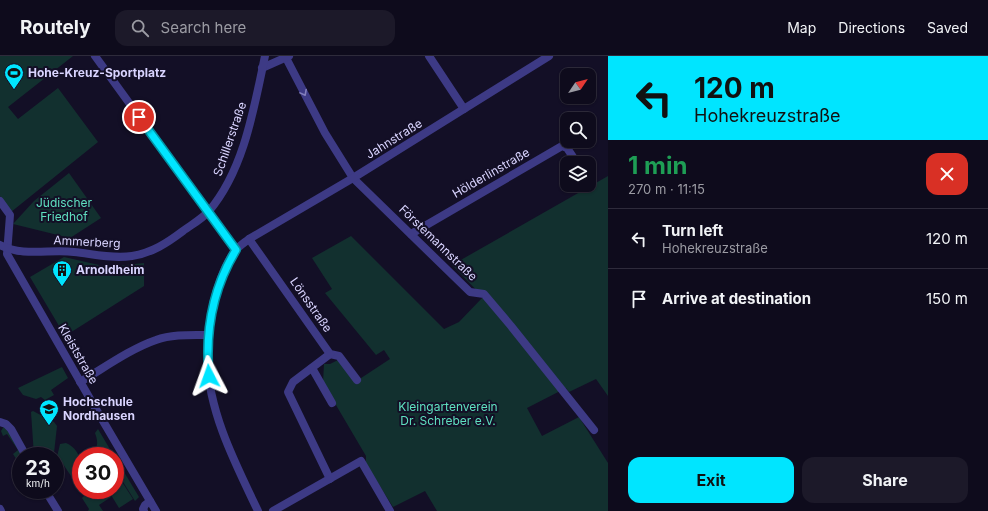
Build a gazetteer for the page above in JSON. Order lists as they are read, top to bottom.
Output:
{
  "streets": {
    "street": [
      "Schillerstraße",
      "Jahnstraße",
      "Hölderlinstraße",
      "Ammerberg",
      "Förstemannstraße",
      "Lönsstraße",
      "Kleiststraße"
    ]
  },
  "crossings": [
    ["Schillerstraße", "Ammerberg"],
    ["Jahnstraße", "Förstemannstraße"],
    ["Jahnstraße", "Lönsstraße"],
    ["Hölderlinstraße", "Förstemannstraße"],
    ["Ammerberg", "Kleiststraße"]
  ],
  "parks": ["Jüdischer Friedhof", "Kleingartenverein Dr. Schreber e.V."],
  "places": {
    "sports": ["Hohe-Kreuz-Sportplatz"],
    "building": ["Arnoldheim"],
    "school or university": ["Hochschule Nordhausen"]
  },
  "north": "top right",
  "page": {
    "header": "Routely",
    "search": "Search here",
    "nav": ["Map", "Directions", "Saved"],
    "turn": ["120 m", "Hohekreuzstraße"],
    "heading": ["1 min", "270 m · 11:15"],
    "list": [
      {
        "name": "Turn left",
        "note": "Hohekreuzstraße",
        "value": "120 m"
      },
      {
        "name": "Arrive at destination",
        "value": "150 m"
      }
    ],
    "speed": "23 km/h",
    "limit": "30",
    "buttons": ["Exit", "Share"]
  }
}
